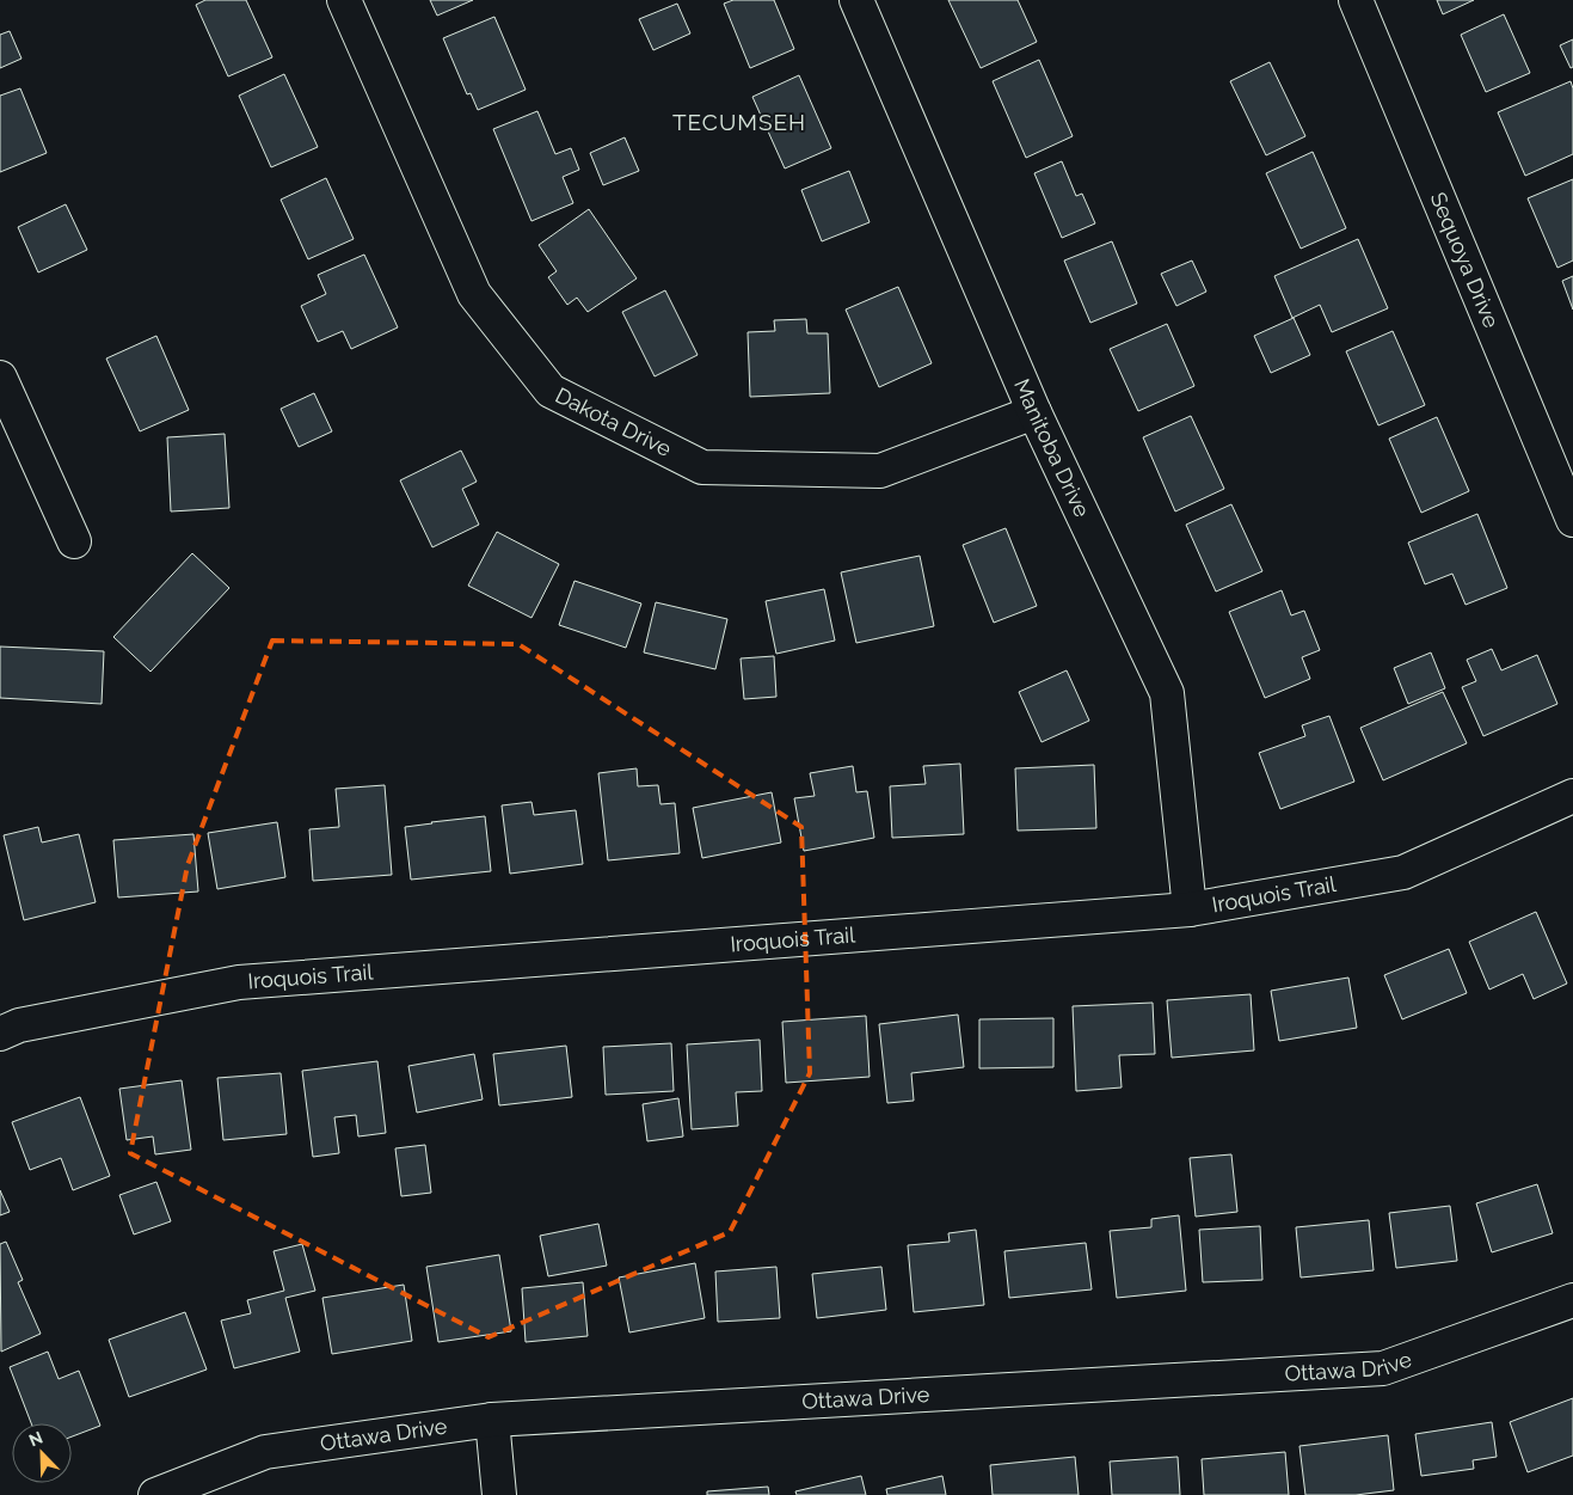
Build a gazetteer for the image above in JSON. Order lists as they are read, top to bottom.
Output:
{
  "streets": {
    "street": [
      "Sequoya Drive",
      "Dakota Drive",
      "Manitoba Drive",
      "Iroquois Trail",
      "Ottawa Drive"
    ]
  },
  "crossings": [
    ["Dakota Drive", "Manitoba Drive"],
    ["Manitoba Drive", "Iroquois Trail"]
  ],
  "districts": ["TECUMSEH"],
  "north": "top left"
}
